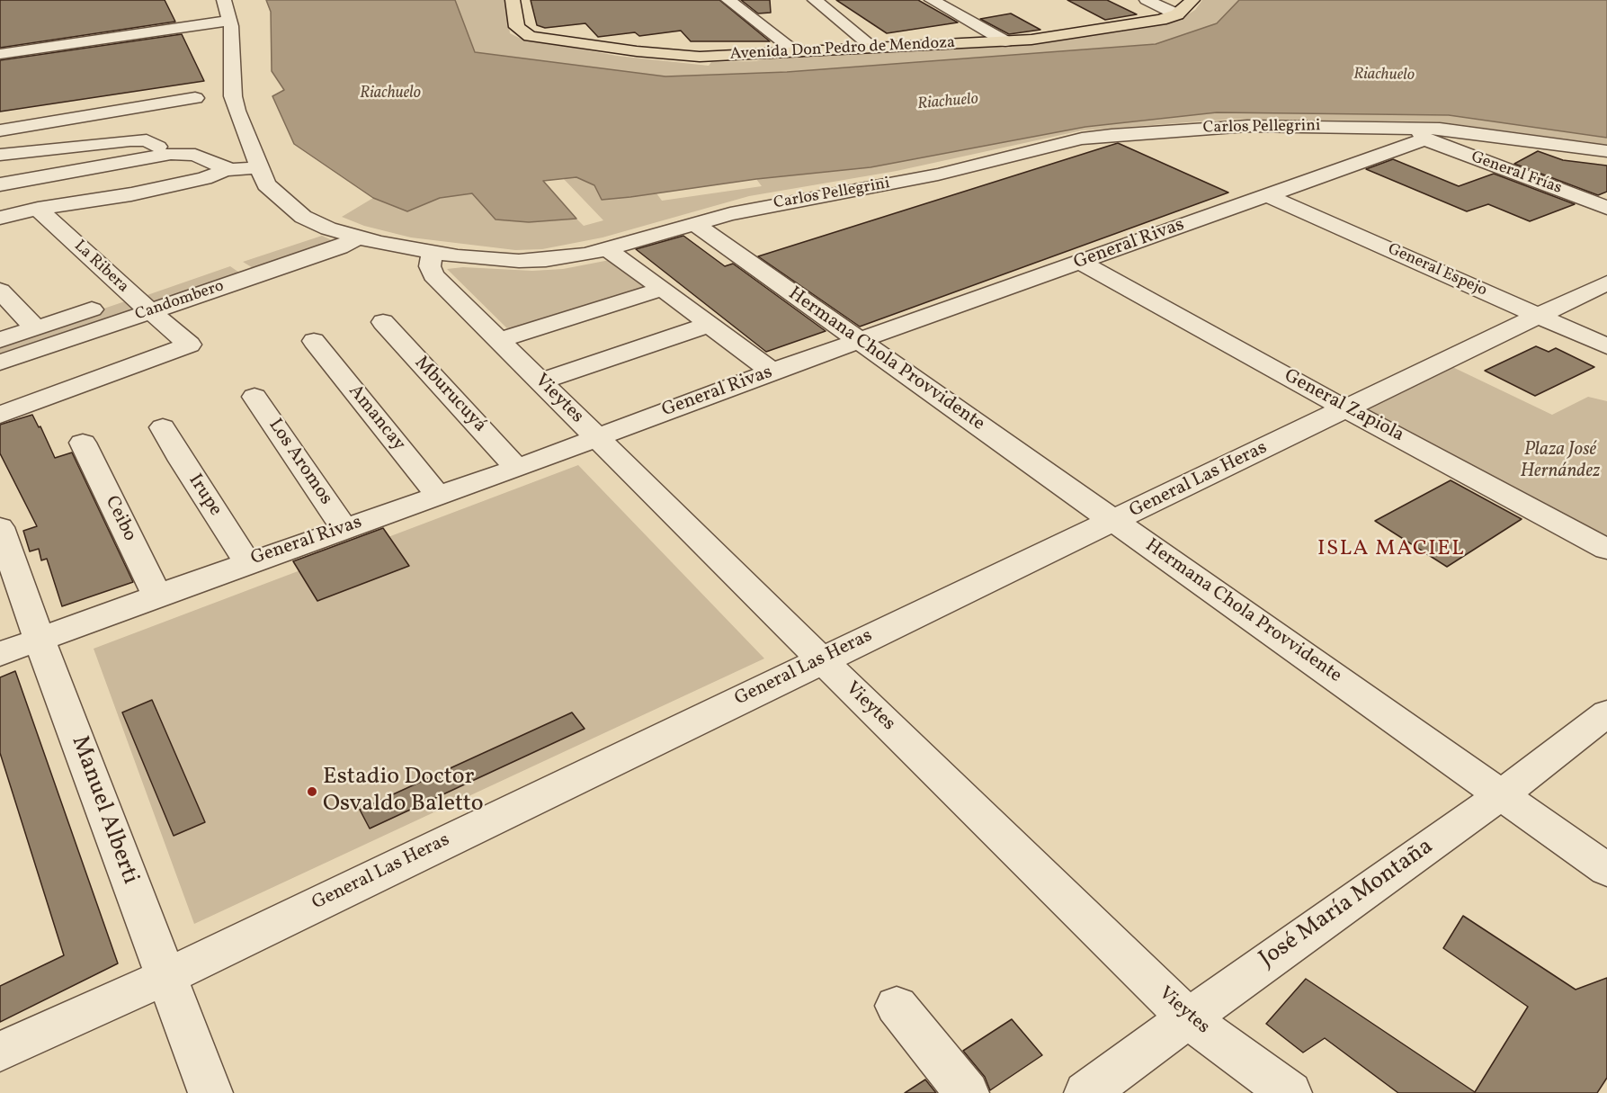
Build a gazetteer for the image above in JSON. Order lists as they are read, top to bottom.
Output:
{
  "streets": {
    "main road": ["Avenida Don Pedro de Mendoza"],
    "street": [
      "Carlos Pellegrini",
      "General Frías",
      "General Rivas",
      "La Ribera",
      "General Espejo",
      "Candombero",
      "Hermana Chola Provvidente",
      "Mburucuyá",
      "Vieytes",
      "General Zapiola",
      "Amancay",
      "Los Aromos",
      "General Las Heras",
      "Irupe",
      "Ceibo",
      "Manuel Alberti",
      "José María Montaña"
    ]
  },
  "crossings": [
    ["Carlos Pellegrini", "General Frías"],
    ["Carlos Pellegrini", "General Rivas"],
    ["Carlos Pellegrini", "Candombero"],
    ["Carlos Pellegrini", "Hermana Chola Provvidente"],
    ["Carlos Pellegrini", "Vieytes"],
    ["General Frías", "General Rivas"],
    ["General Rivas", "General Espejo"],
    ["General Rivas", "Hermana Chola Provvidente"],
    ["General Rivas", "Mburucuyá"],
    ["General Rivas", "Vieytes"],
    ["General Rivas", "General Zapiola"],
    ["General Rivas", "Amancay"],
    ["General Rivas", "Los Aromos"],
    ["General Rivas", "Irupe"],
    ["General Rivas", "Ceibo"],
    ["General Rivas", "Manuel Alberti"],
    ["La Ribera", "Candombero"],
    ["General Espejo", "General Las Heras"],
    ["Hermana Chola Provvidente", "General Las Heras"],
    ["Hermana Chola Provvidente", "José María Montaña"],
    ["Vieytes", "General Las Heras"],
    ["Vieytes", "José María Montaña"],
    ["General Zapiola", "General Las Heras"],
    ["General Las Heras", "Manuel Alberti"]
  ],
  "districts": ["ISLA MACIEL"],
  "water": ["Riachuelo"],
  "parks": ["Plaza José Hernández"],
  "places": ["Estadio Doctor Osvaldo Baletto"]
}
